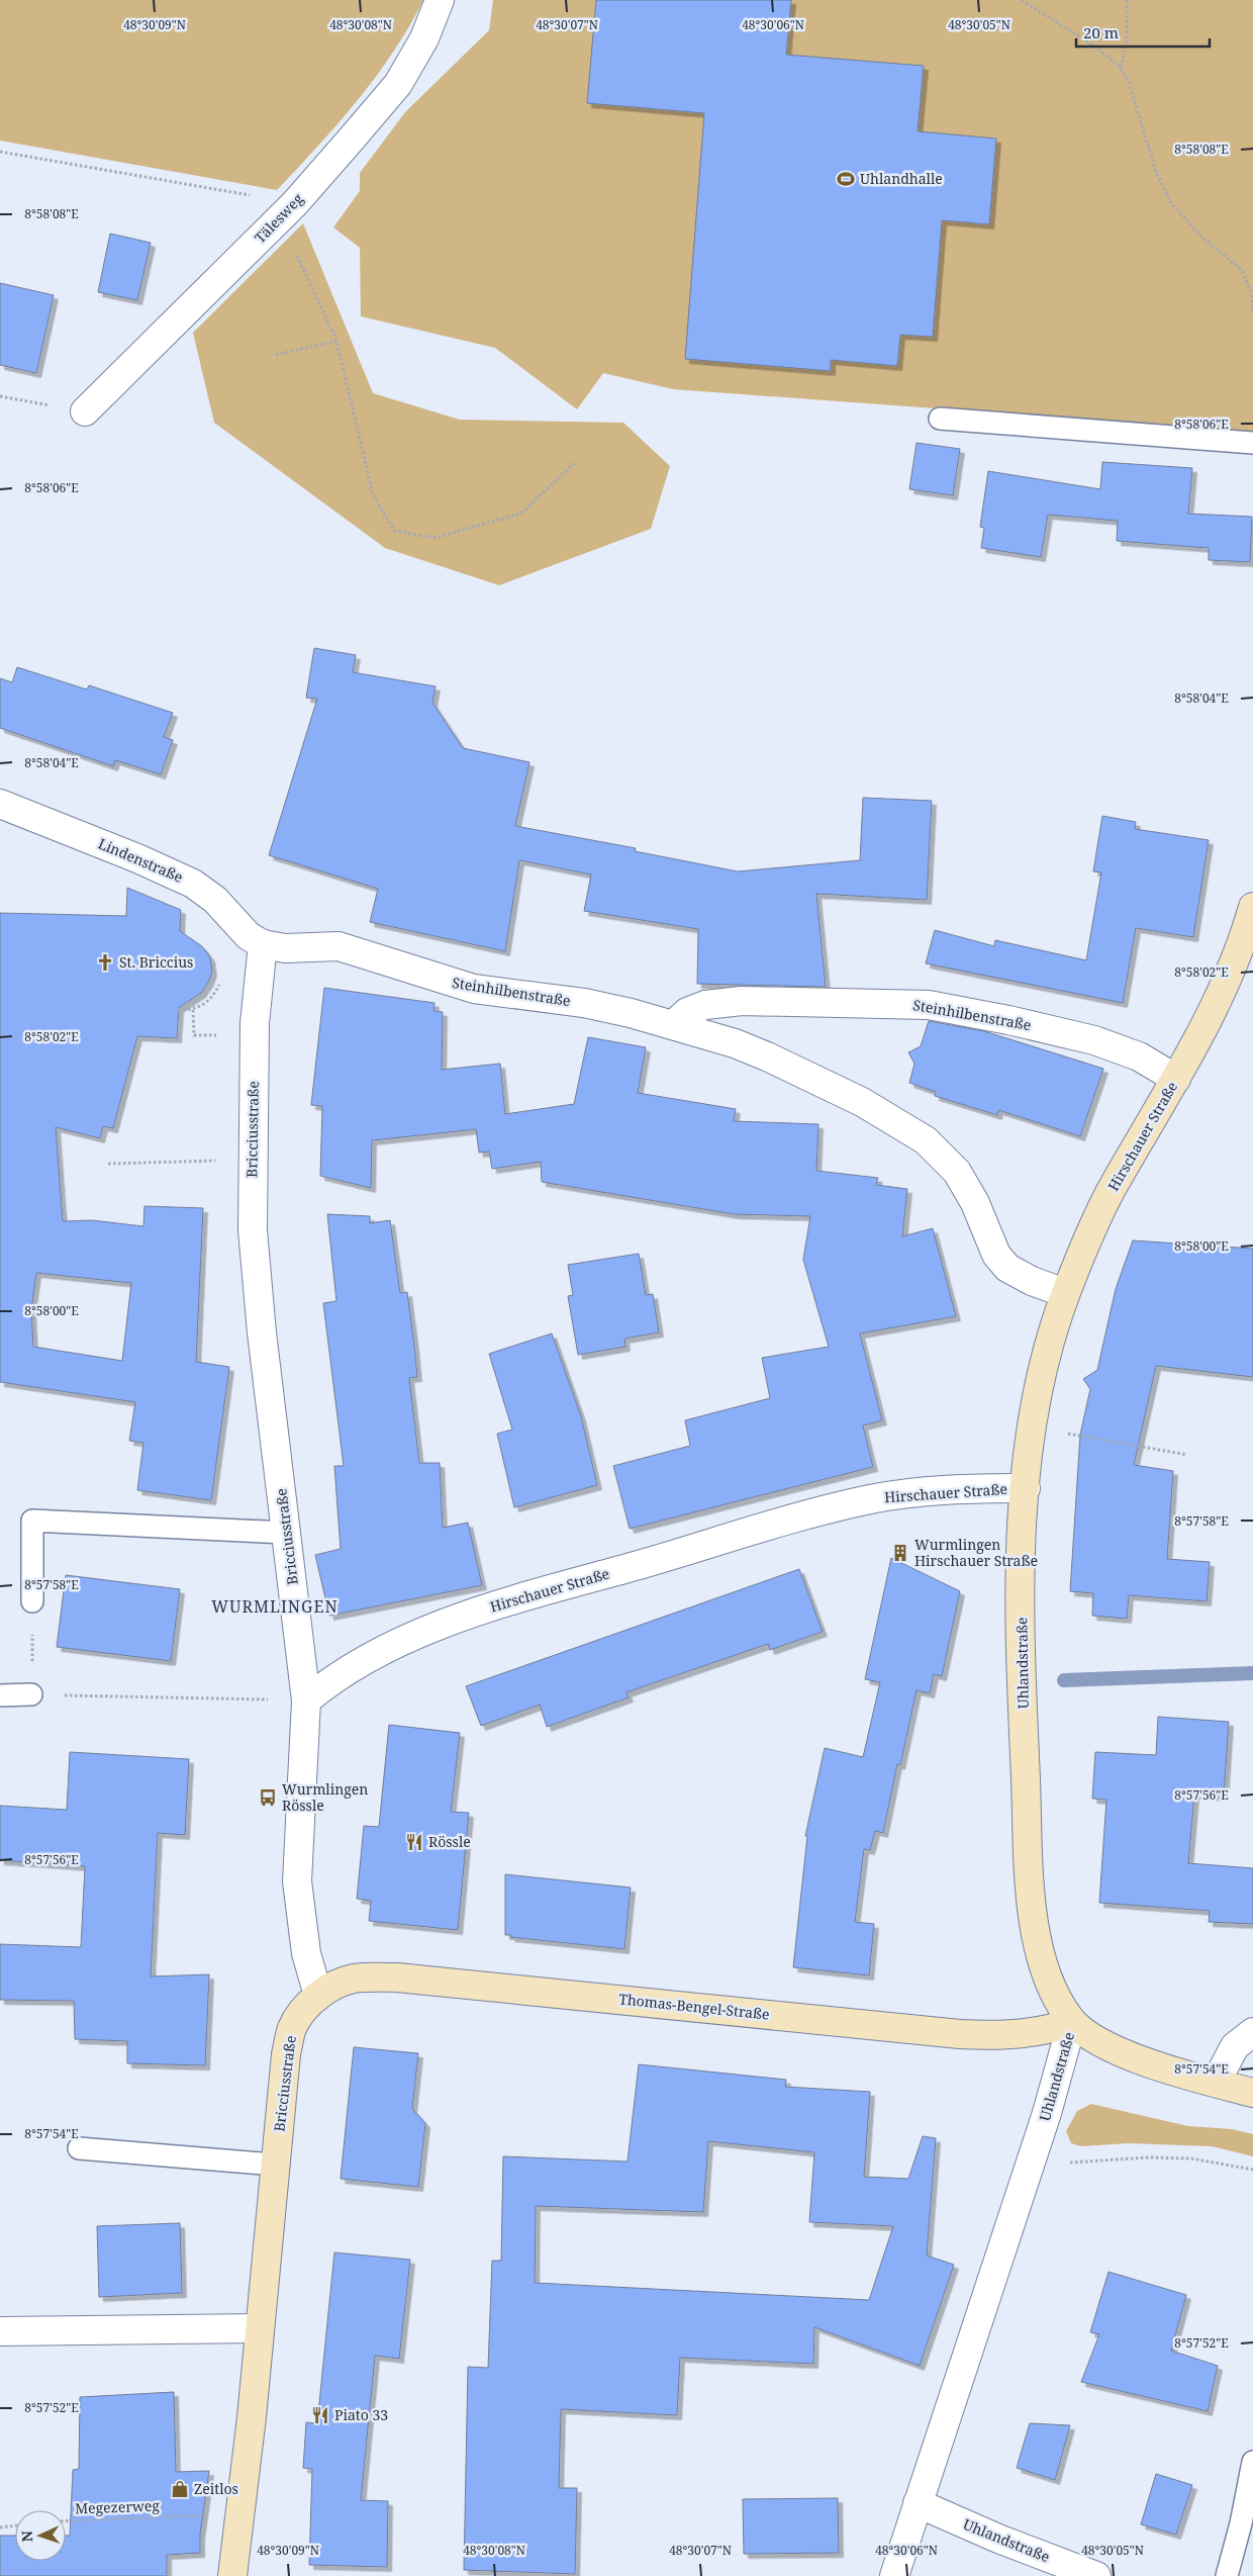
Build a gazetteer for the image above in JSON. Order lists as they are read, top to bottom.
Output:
{
  "streets": {
    "main road": [
      "Bricciusstraße",
      "Hirschauer Straße",
      "Uhlandstraße",
      "Thomas-Bengel-Straße"
    ],
    "street": ["Tälesweg", "Lindenstraße", "Steinhilbenstraße"],
    "path": ["Megezerweg"]
  },
  "crossings": [
    ["Lindenstraße", "Steinhilbenstraße"],
    ["Lindenstraße", "Bricciusstraße"],
    ["Steinhilbenstraße", "Bricciusstraße"],
    ["Steinhilbenstraße", "Hirschauer Straße"],
    ["Bricciusstraße", "Hirschauer Straße"],
    ["Bricciusstraße", "Thomas-Bengel-Straße"],
    ["Bricciusstraße", "Megezerweg"],
    ["Hirschauer Straße", "Uhlandstraße"],
    ["Uhlandstraße", "Thomas-Bengel-Straße"]
  ],
  "districts": ["WURMLINGEN"],
  "places": {
    "sports": ["Uhlandhalle"],
    "church": ["St. Briccius"],
    "building": ["Wurmlingen Hirschauer Straße"],
    "bus stop": ["Wurmlingen Rössle"],
    "restaurant": ["Rössle", "Piato 33"],
    "shop": ["Zeitlos"]
  },
  "scale_bar": "20 m",
  "north": "left",
  "coordinates": [
    "48°30'09\"N",
    "48°30'08\"N",
    "48°30'07\"N",
    "48°30'06\"N",
    "48°30'05\"N",
    "8°58'08\"E",
    "8°58'06\"E",
    "8°58'04\"E",
    "8°58'02\"E",
    "8°58'00\"E",
    "8°57'58\"E",
    "8°57'56\"E",
    "8°57'54\"E",
    "8°57'52\"E"
  ]
}
